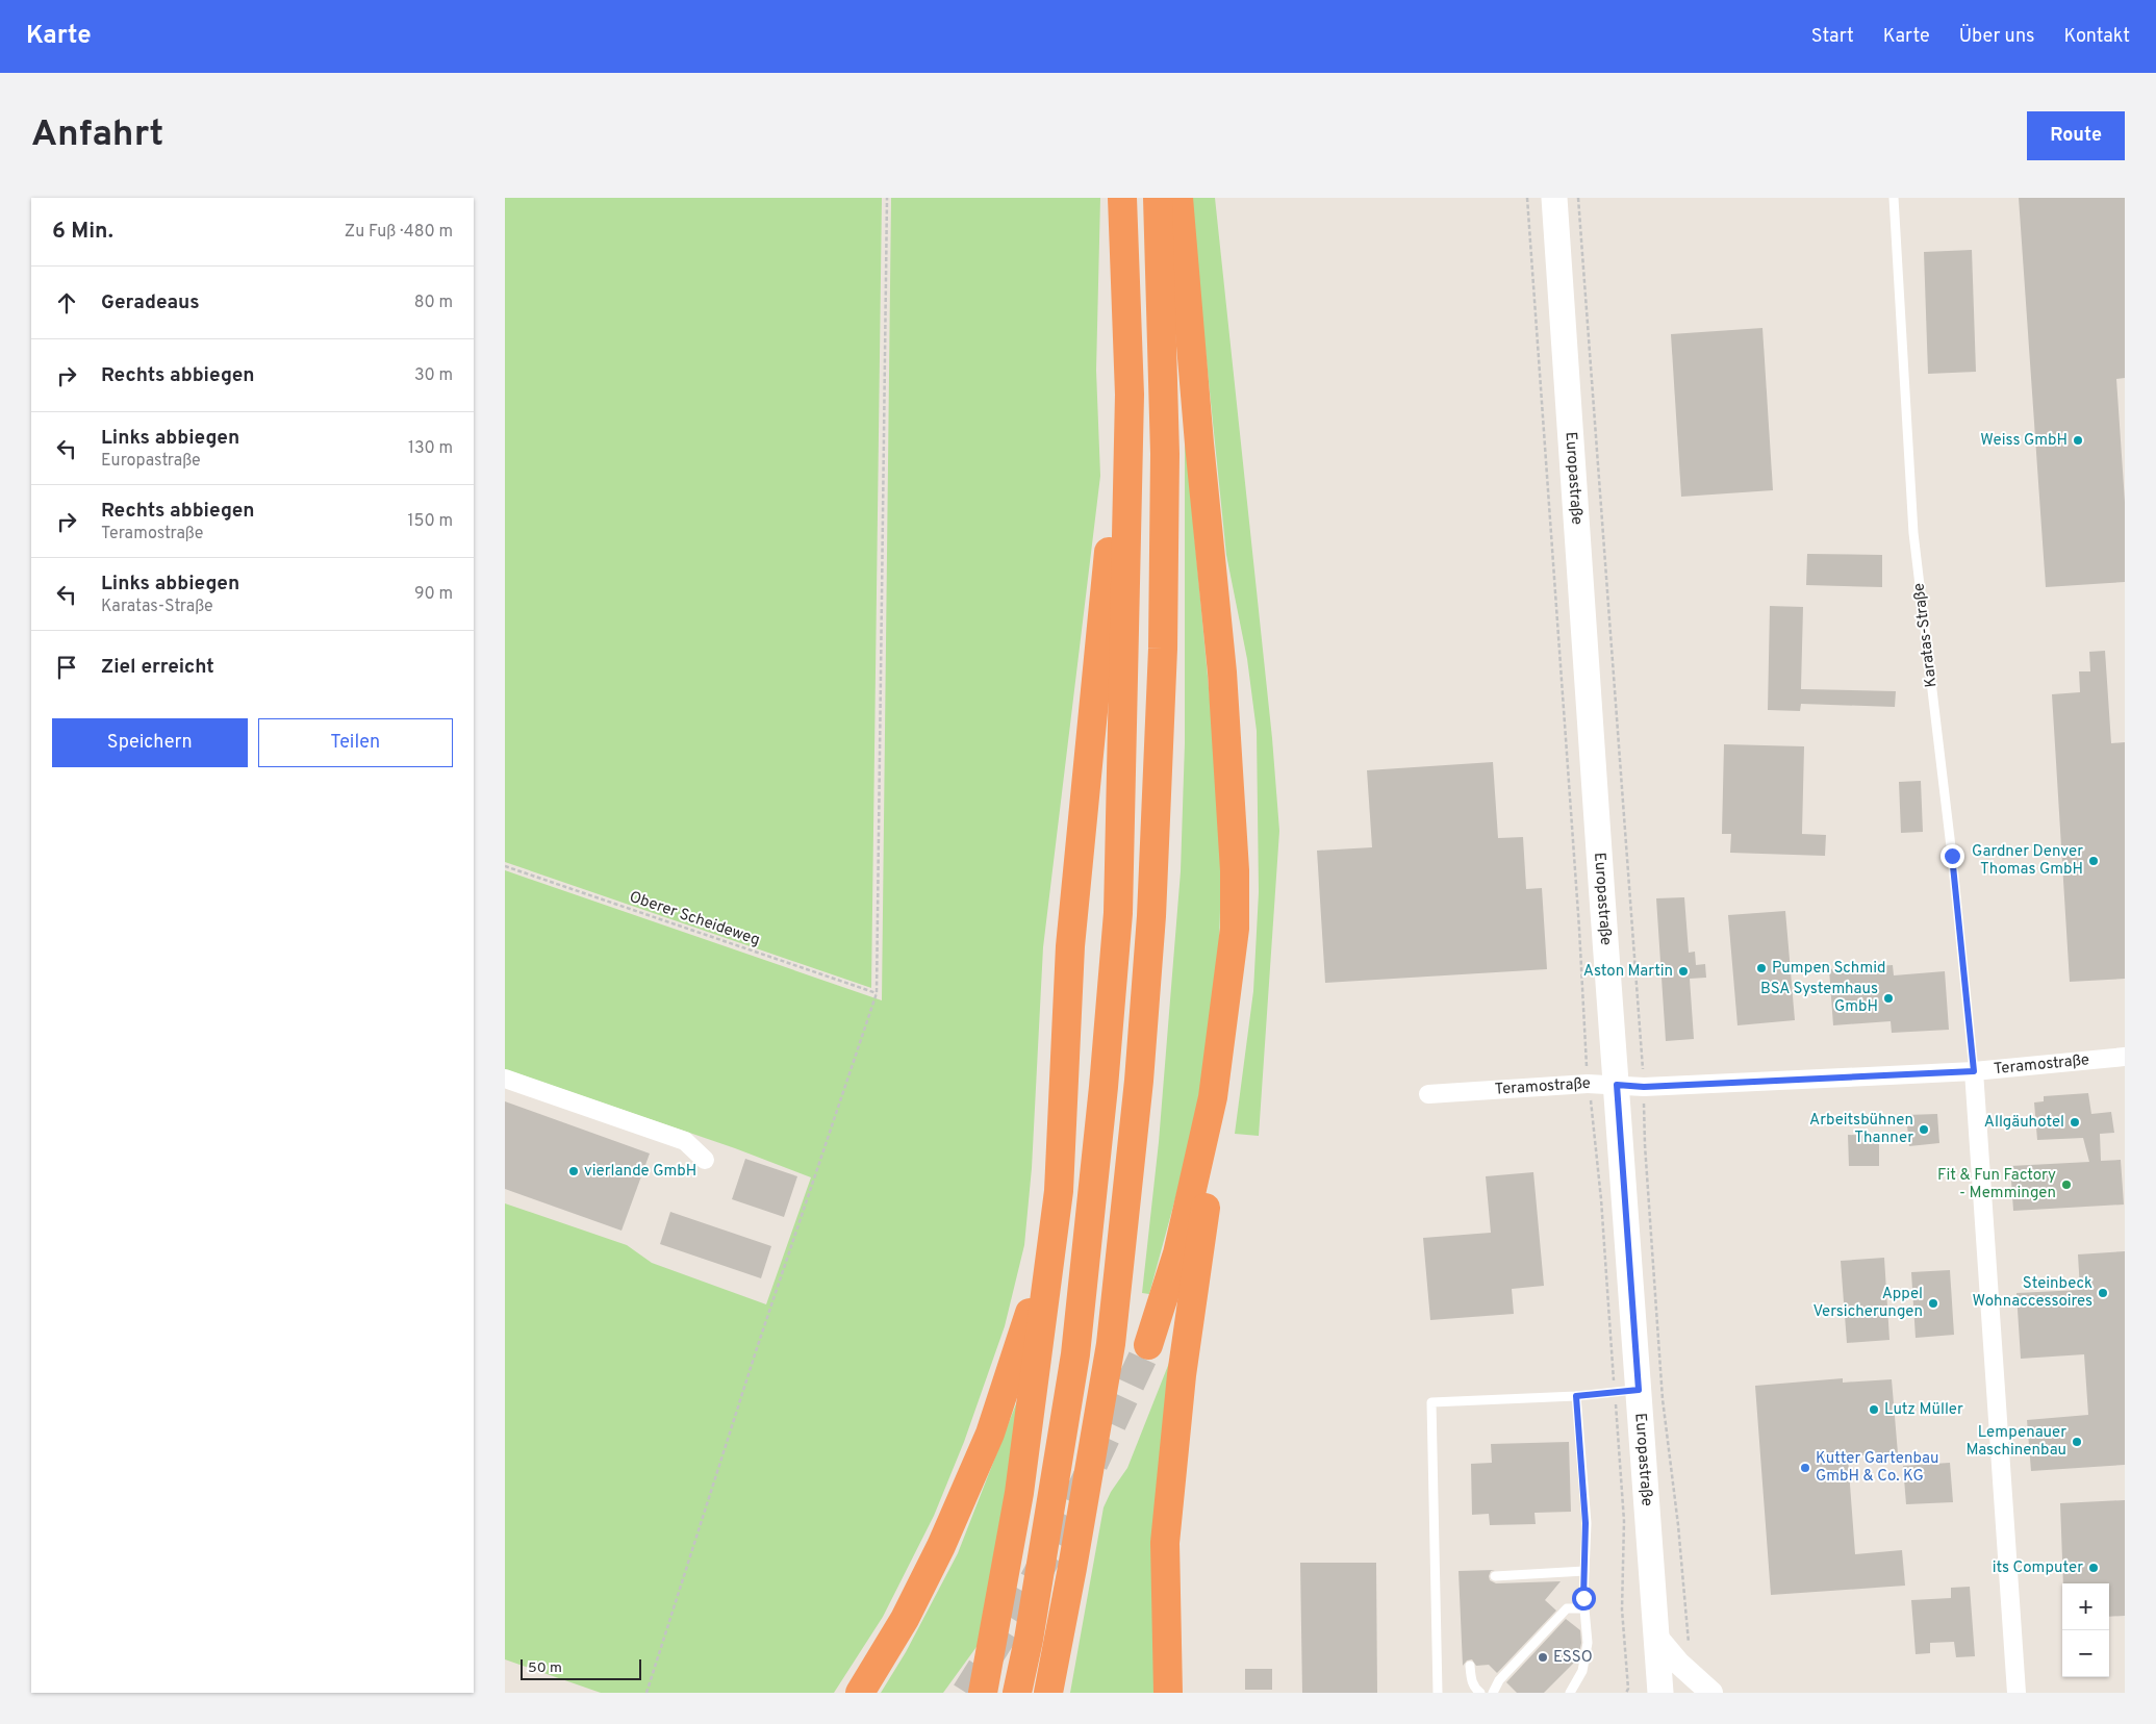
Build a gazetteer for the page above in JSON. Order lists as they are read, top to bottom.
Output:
{
  "streets": {
    "main road": ["Europastraße"],
    "street": ["Teramostraße"],
    "lane": ["Karatas-Straße"],
    "path": ["Oberer Scheideweg"]
  },
  "crossings": [
    ["Europastraße", "Teramostraße"],
    ["Karatas-Straße", "Teramostraße"]
  ],
  "places": [
    "Weiss GmbH",
    "Gardner Denver Thomas GmbH",
    "Pumpen Schmid",
    "Aston Martin",
    "BSA Systemhaus GmbH",
    "Allgäuhotel",
    "Arbeitsbühnen Thanner",
    "vierlande GmbH",
    "Fit & Fun Factory - Memmingen",
    "Steinbeck Wohnaccessoires",
    "Appel Versicherungen",
    "Lutz Müller",
    "Lempenauer Maschinenbau",
    "Kutter Gartenbau GmbH & Co. KG",
    "its Computer",
    "ESSO"
  ],
  "scale_bar": "50 m",
  "page": {
    "header": "Karte",
    "nav": [
      "Start",
      "Karte",
      "Über uns",
      "Kontakt"
    ],
    "buttons": [
      "Route",
      ["Speichern", "Teilen"]
    ],
    "title": "Anfahrt",
    "heading": ["6 Min.", "Zu Fuß · 480 m"],
    "list": [
      ["Geradeaus", "80 m"],
      ["Rechts abbiegen", "30 m"],
      ["Links abbiegen", "Europastraße", "130 m"],
      ["Rechts abbiegen", "Teramostraße", "150 m"],
      ["Links abbiegen", "Karatas-Straße", "90 m"],
      "Ziel erreicht"
    ],
    "map_buttons": ["+", "−"],
    "scale": "50 m"
  }
}
